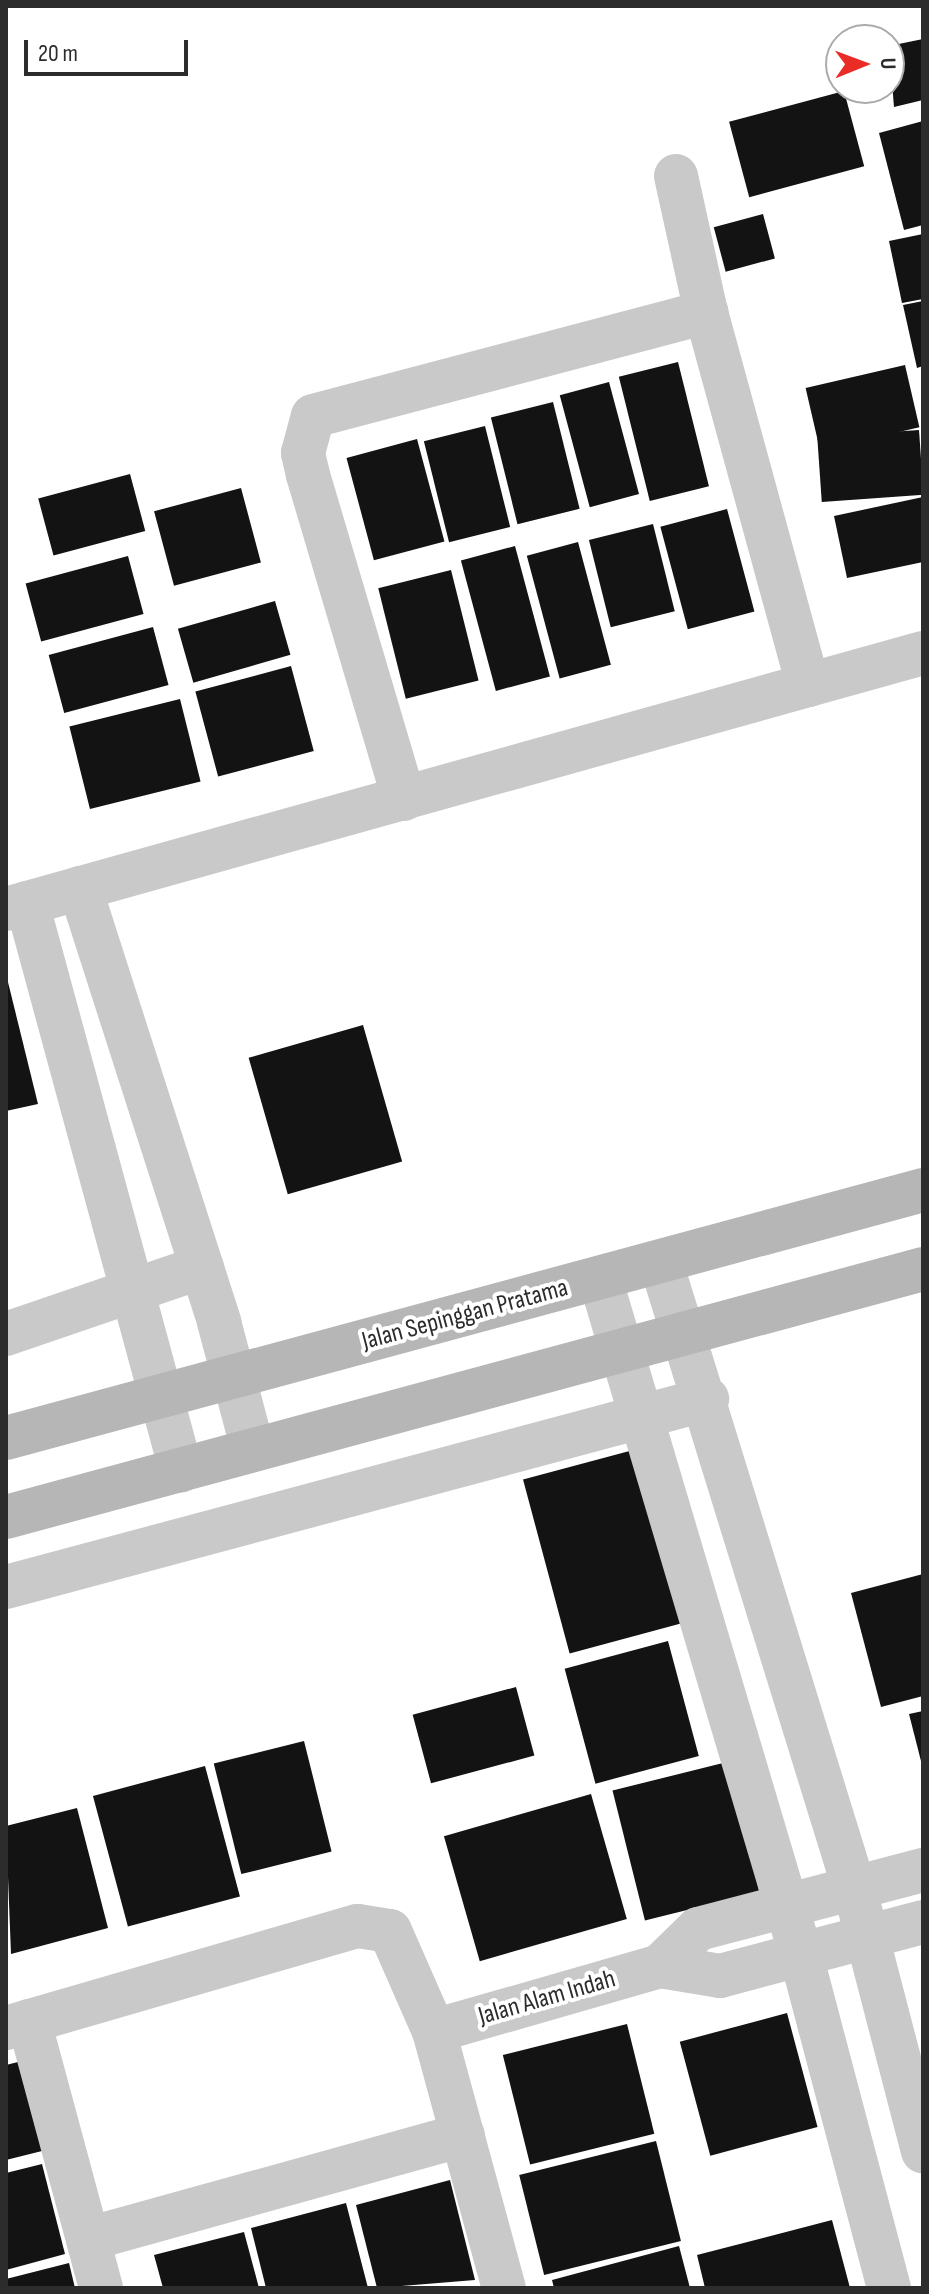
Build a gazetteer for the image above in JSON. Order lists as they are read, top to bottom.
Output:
{
  "streets": {
    "street": ["Jalan Sepinggan Pratama", "Jalan Alam Indah"]
  },
  "scale_bar": "20 m",
  "north": "right"
}
